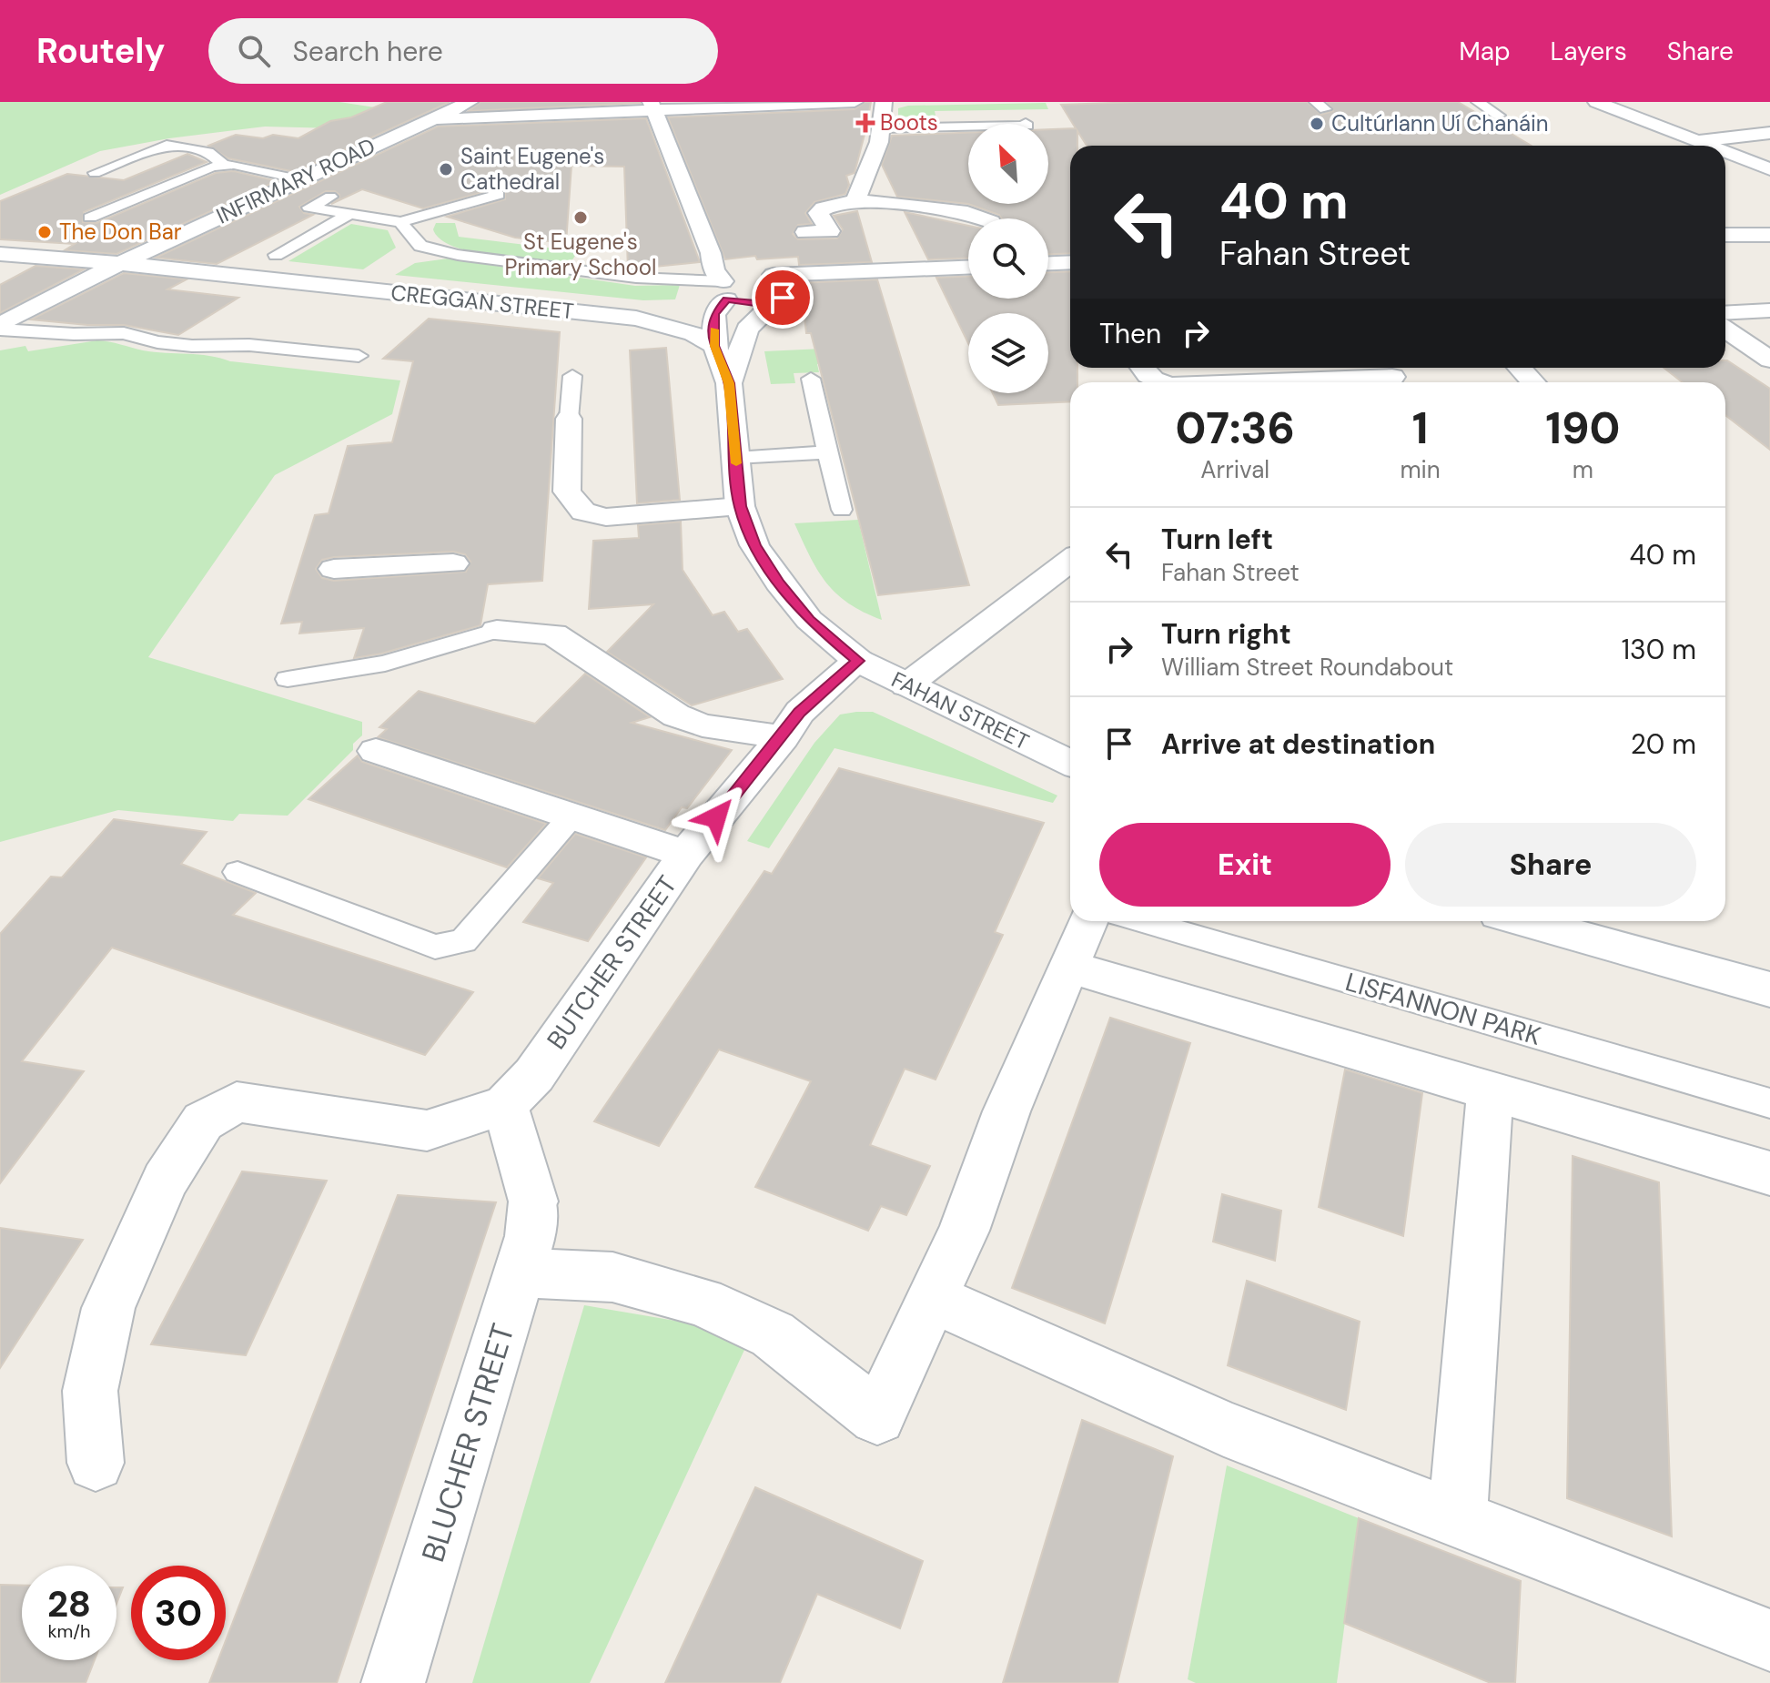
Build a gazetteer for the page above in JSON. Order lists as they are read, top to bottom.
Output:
{
  "streets": {
    "main road": [
      "INFIRMARY ROAD",
      "CREGGAN STREET",
      "FAHAN STREET",
      "BUTCHER STREET",
      "BLUCHER STREET"
    ],
    "lane": ["LISFANNON PARK"]
  },
  "crossings": [
    ["INFIRMARY ROAD", "CREGGAN STREET"],
    ["CREGGAN STREET", "FAHAN STREET"],
    ["FAHAN STREET", "BUTCHER STREET"],
    ["BUTCHER STREET", "BLUCHER STREET"]
  ],
  "places": {
    "health": ["Boots"],
    "other": [
      "Cultúrlann Uí Chanáin",
      "Saint Eugene's Cathedral",
      "St Eugene's Primary School",
      "The Don Bar"
    ]
  },
  "north": "top left",
  "page": {
    "header": "Routely",
    "search": "Search here",
    "nav": ["Map", "Layers", "Share"],
    "turn": ["40 m", "Fahan Street"],
    "then": "Then",
    "eta": [
      "07:36",
      "Arrival",
      "1",
      "min",
      "190",
      "m"
    ],
    "list": [
      {
        "name": "Turn left",
        "note": "Fahan Street",
        "value": "40 m"
      },
      {
        "name": "Turn right",
        "note": "William Street Roundabout",
        "value": "130 m"
      },
      {
        "name": "Arrive at destination",
        "value": "20 m"
      }
    ],
    "buttons": ["Exit", "Share"],
    "speed": "28 km/h",
    "limit": "30"
  }
}
